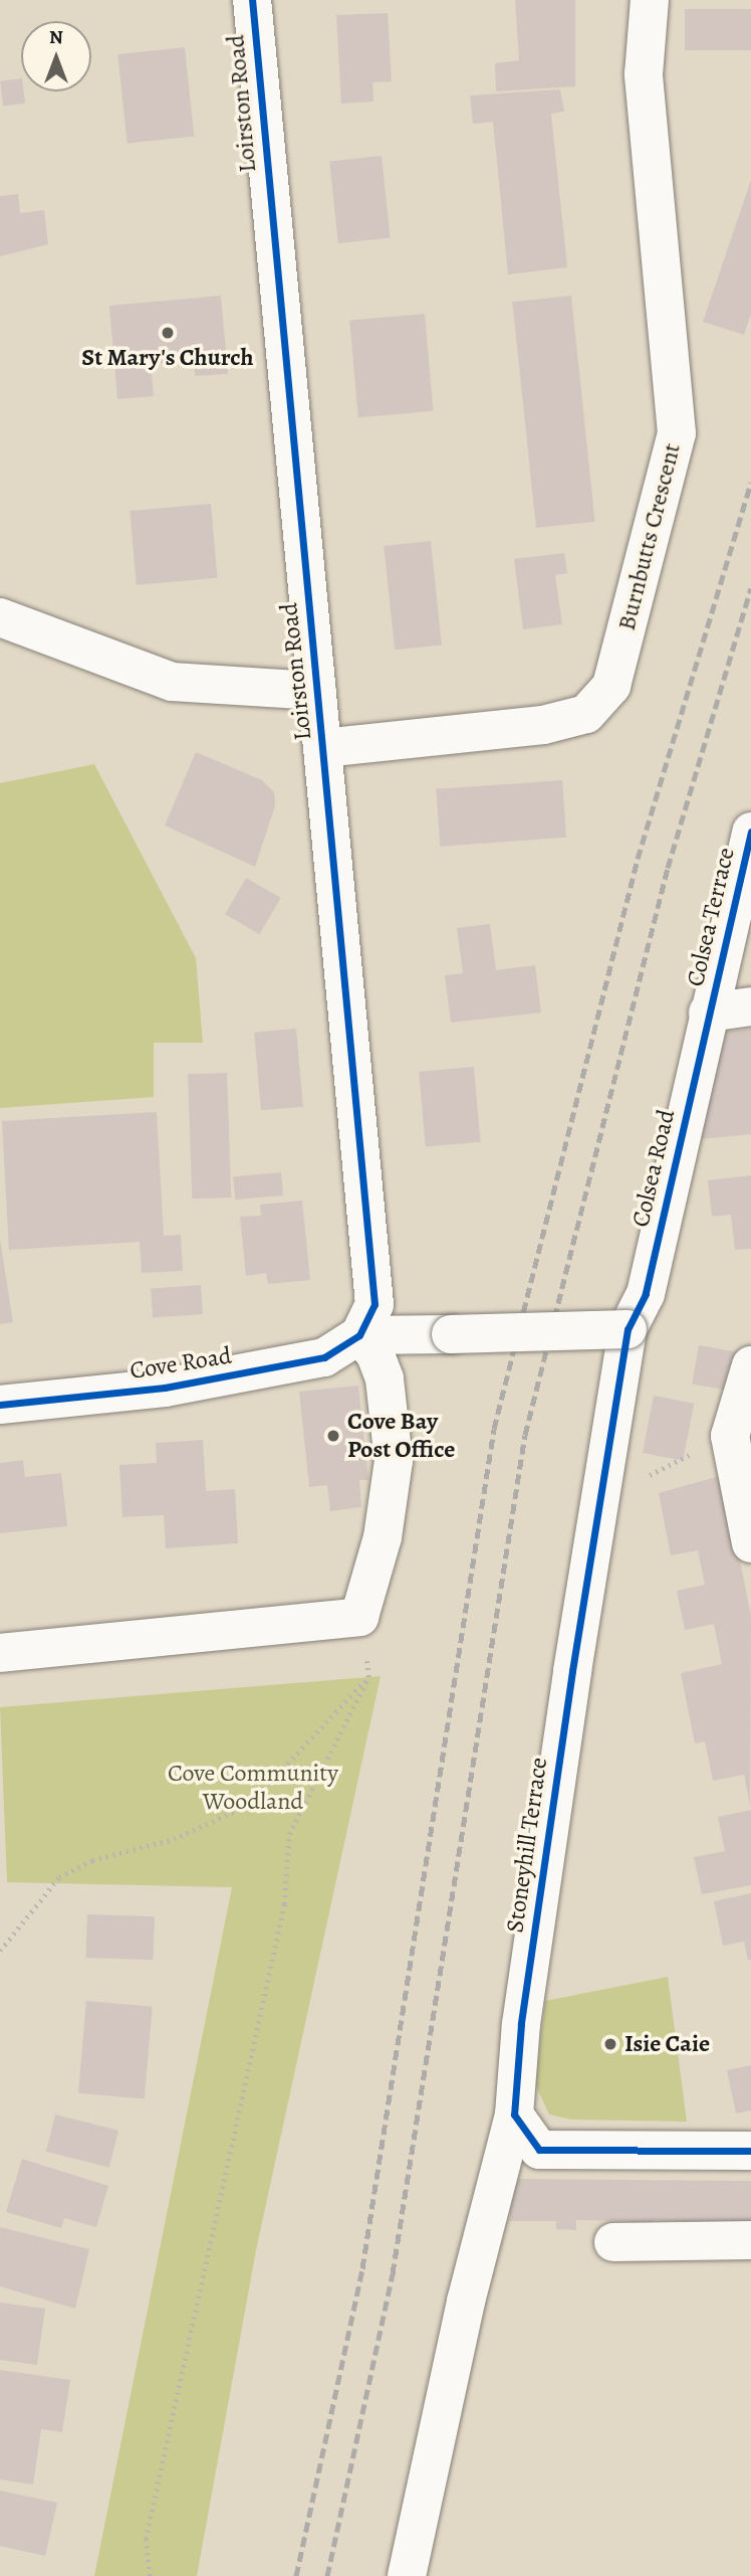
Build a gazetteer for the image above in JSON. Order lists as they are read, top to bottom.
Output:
{
  "streets": {
    "street": [
      "Loirston Road",
      "Burnbutts Crescent",
      "Colsea Terrace",
      "Colsea Road",
      "Cove Road",
      "Stoneyhill Terrace"
    ]
  },
  "crossings": [
    ["Loirston Road", "Burnbutts Crescent"],
    ["Loirston Road", "Cove Road"],
    ["Colsea Terrace", "Colsea Road"],
    ["Colsea Road", "Stoneyhill Terrace"]
  ],
  "parks": ["Cove Community Woodland"],
  "places": ["St Mary's Church", "Cove Bay Post Office", "Isie Caie"],
  "north": "top"
}
